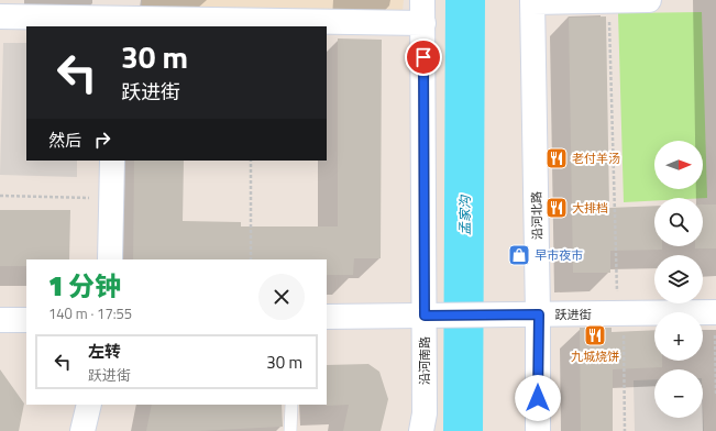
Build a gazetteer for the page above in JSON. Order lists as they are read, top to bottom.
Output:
{
  "streets": {
    "street": ["沿河北路", "跃进街", "沿河南路"]
  },
  "crossings": [
    ["沿河北路", "跃进街"],
    ["跃进街", "沿河南路"]
  ],
  "water": ["孟家沟"],
  "places": {
    "restaurant": ["老付羊汤", "大排档", "九城烧饼"],
    "shop": ["早市夜市"]
  },
  "north": "right",
  "page": {
    "turn": ["30 m", "跃进街"],
    "then": "然后",
    "map_buttons": ["+", "−"],
    "heading": ["1 分钟", "140 m · 17:55"],
    "list": [
      {
        "name": "左转",
        "note": "跃进街",
        "value": "30 m"
      }
    ]
  }
}
